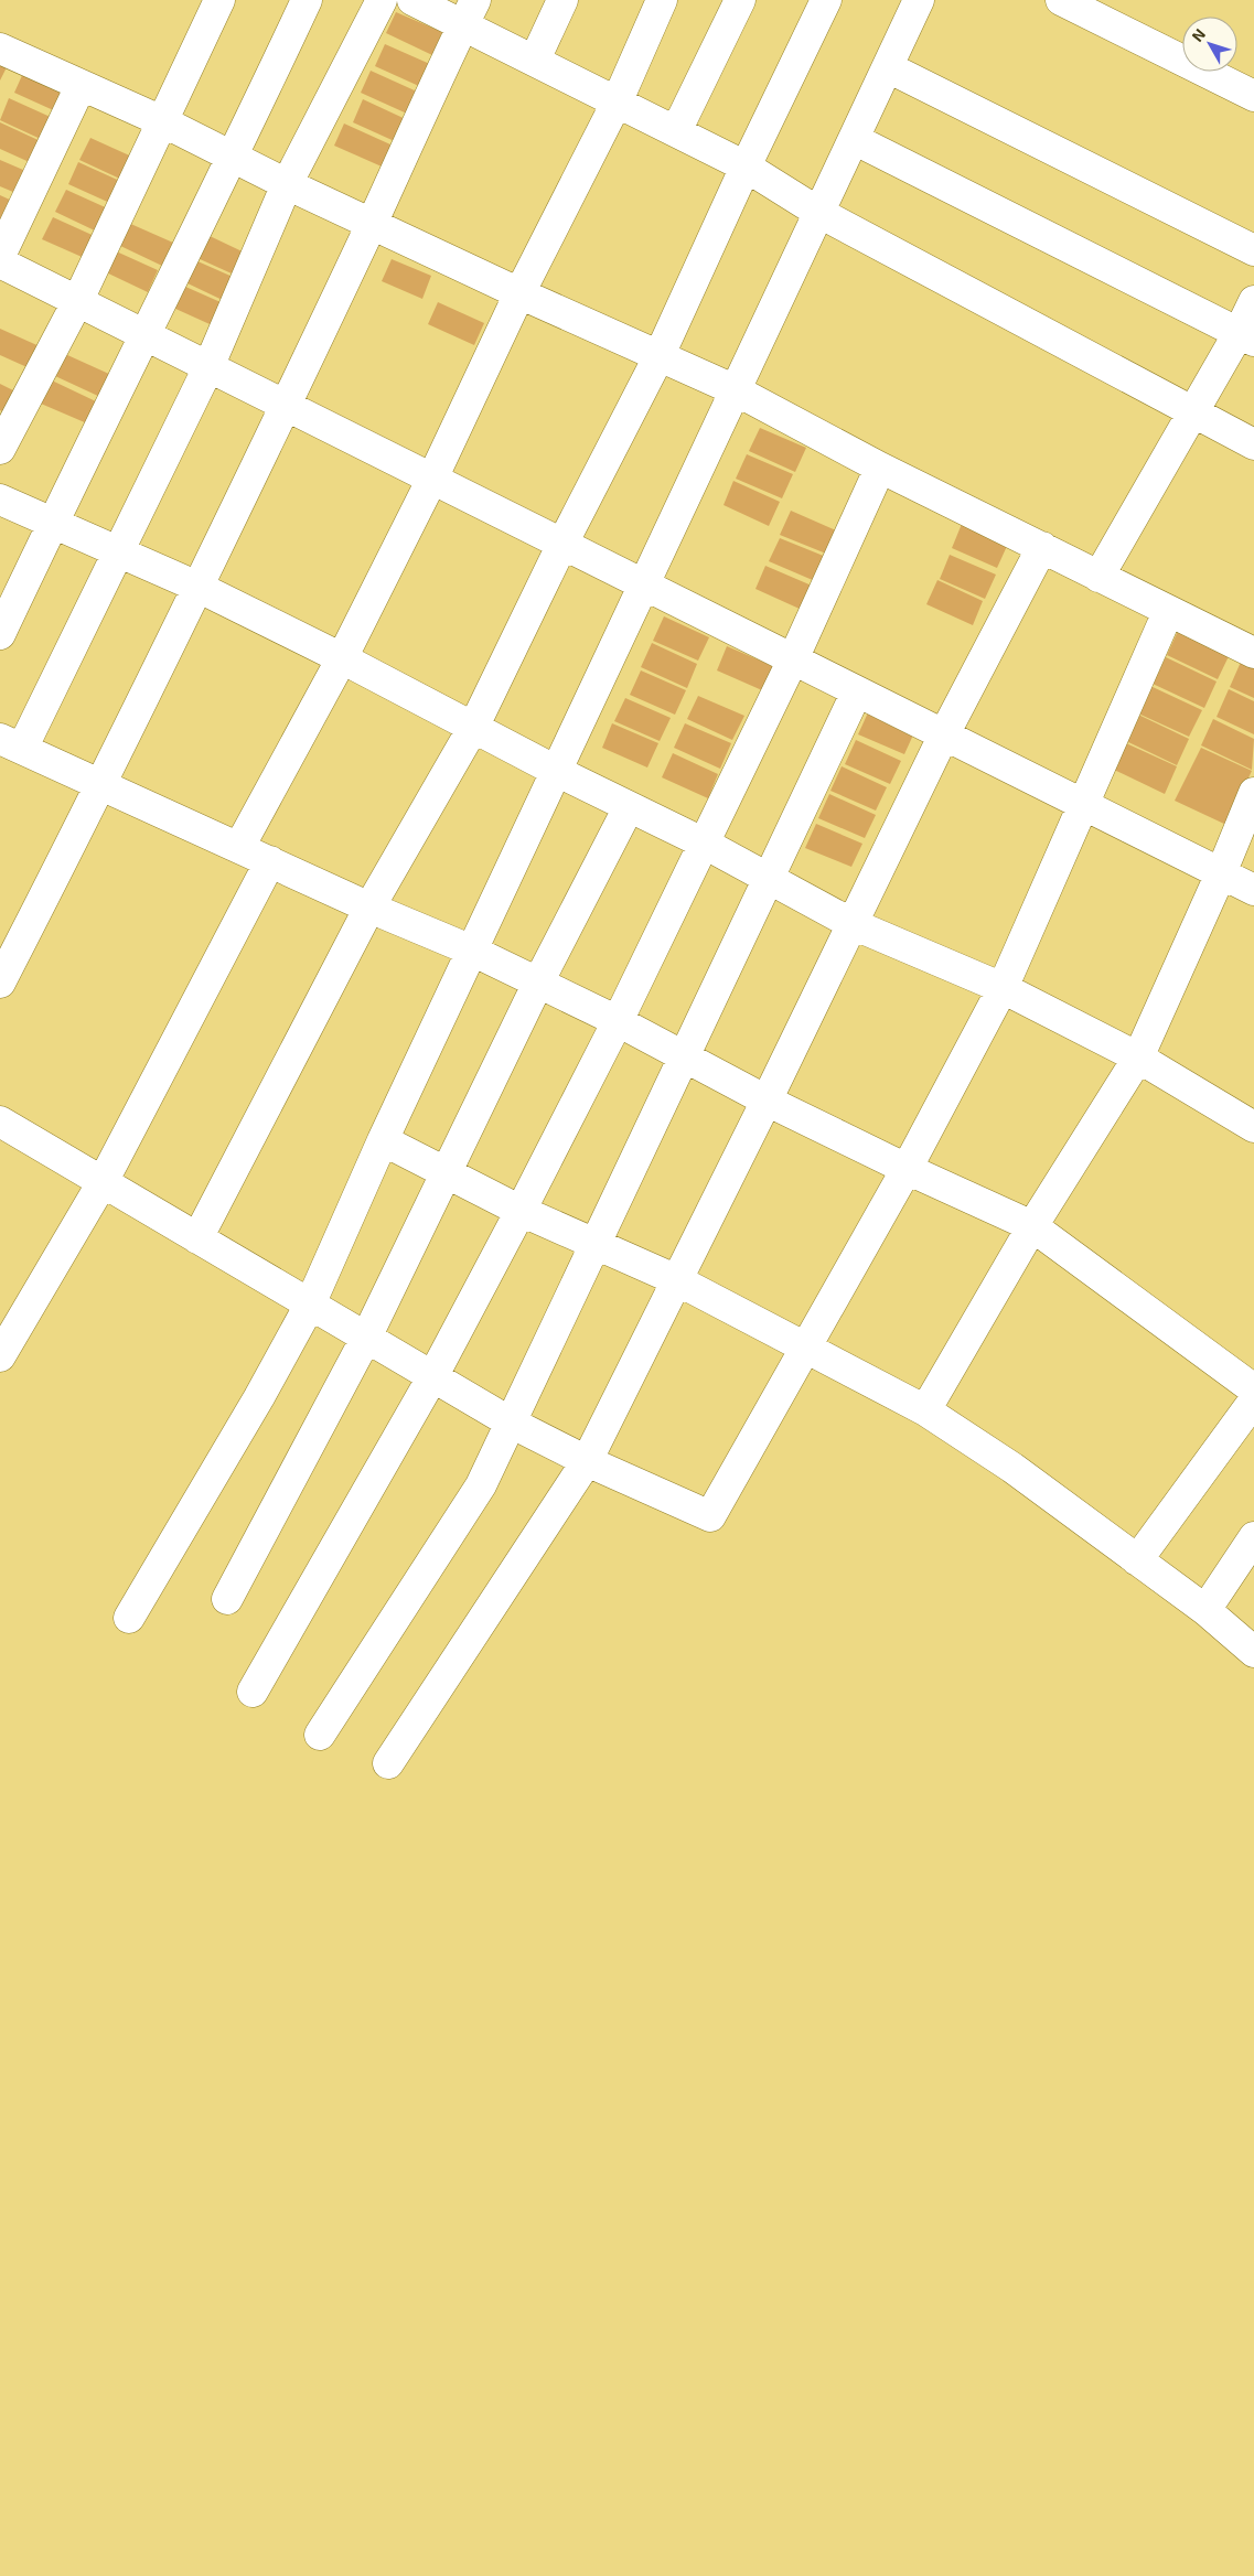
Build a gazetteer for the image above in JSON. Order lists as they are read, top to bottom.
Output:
{
  "north": "top left"
}
